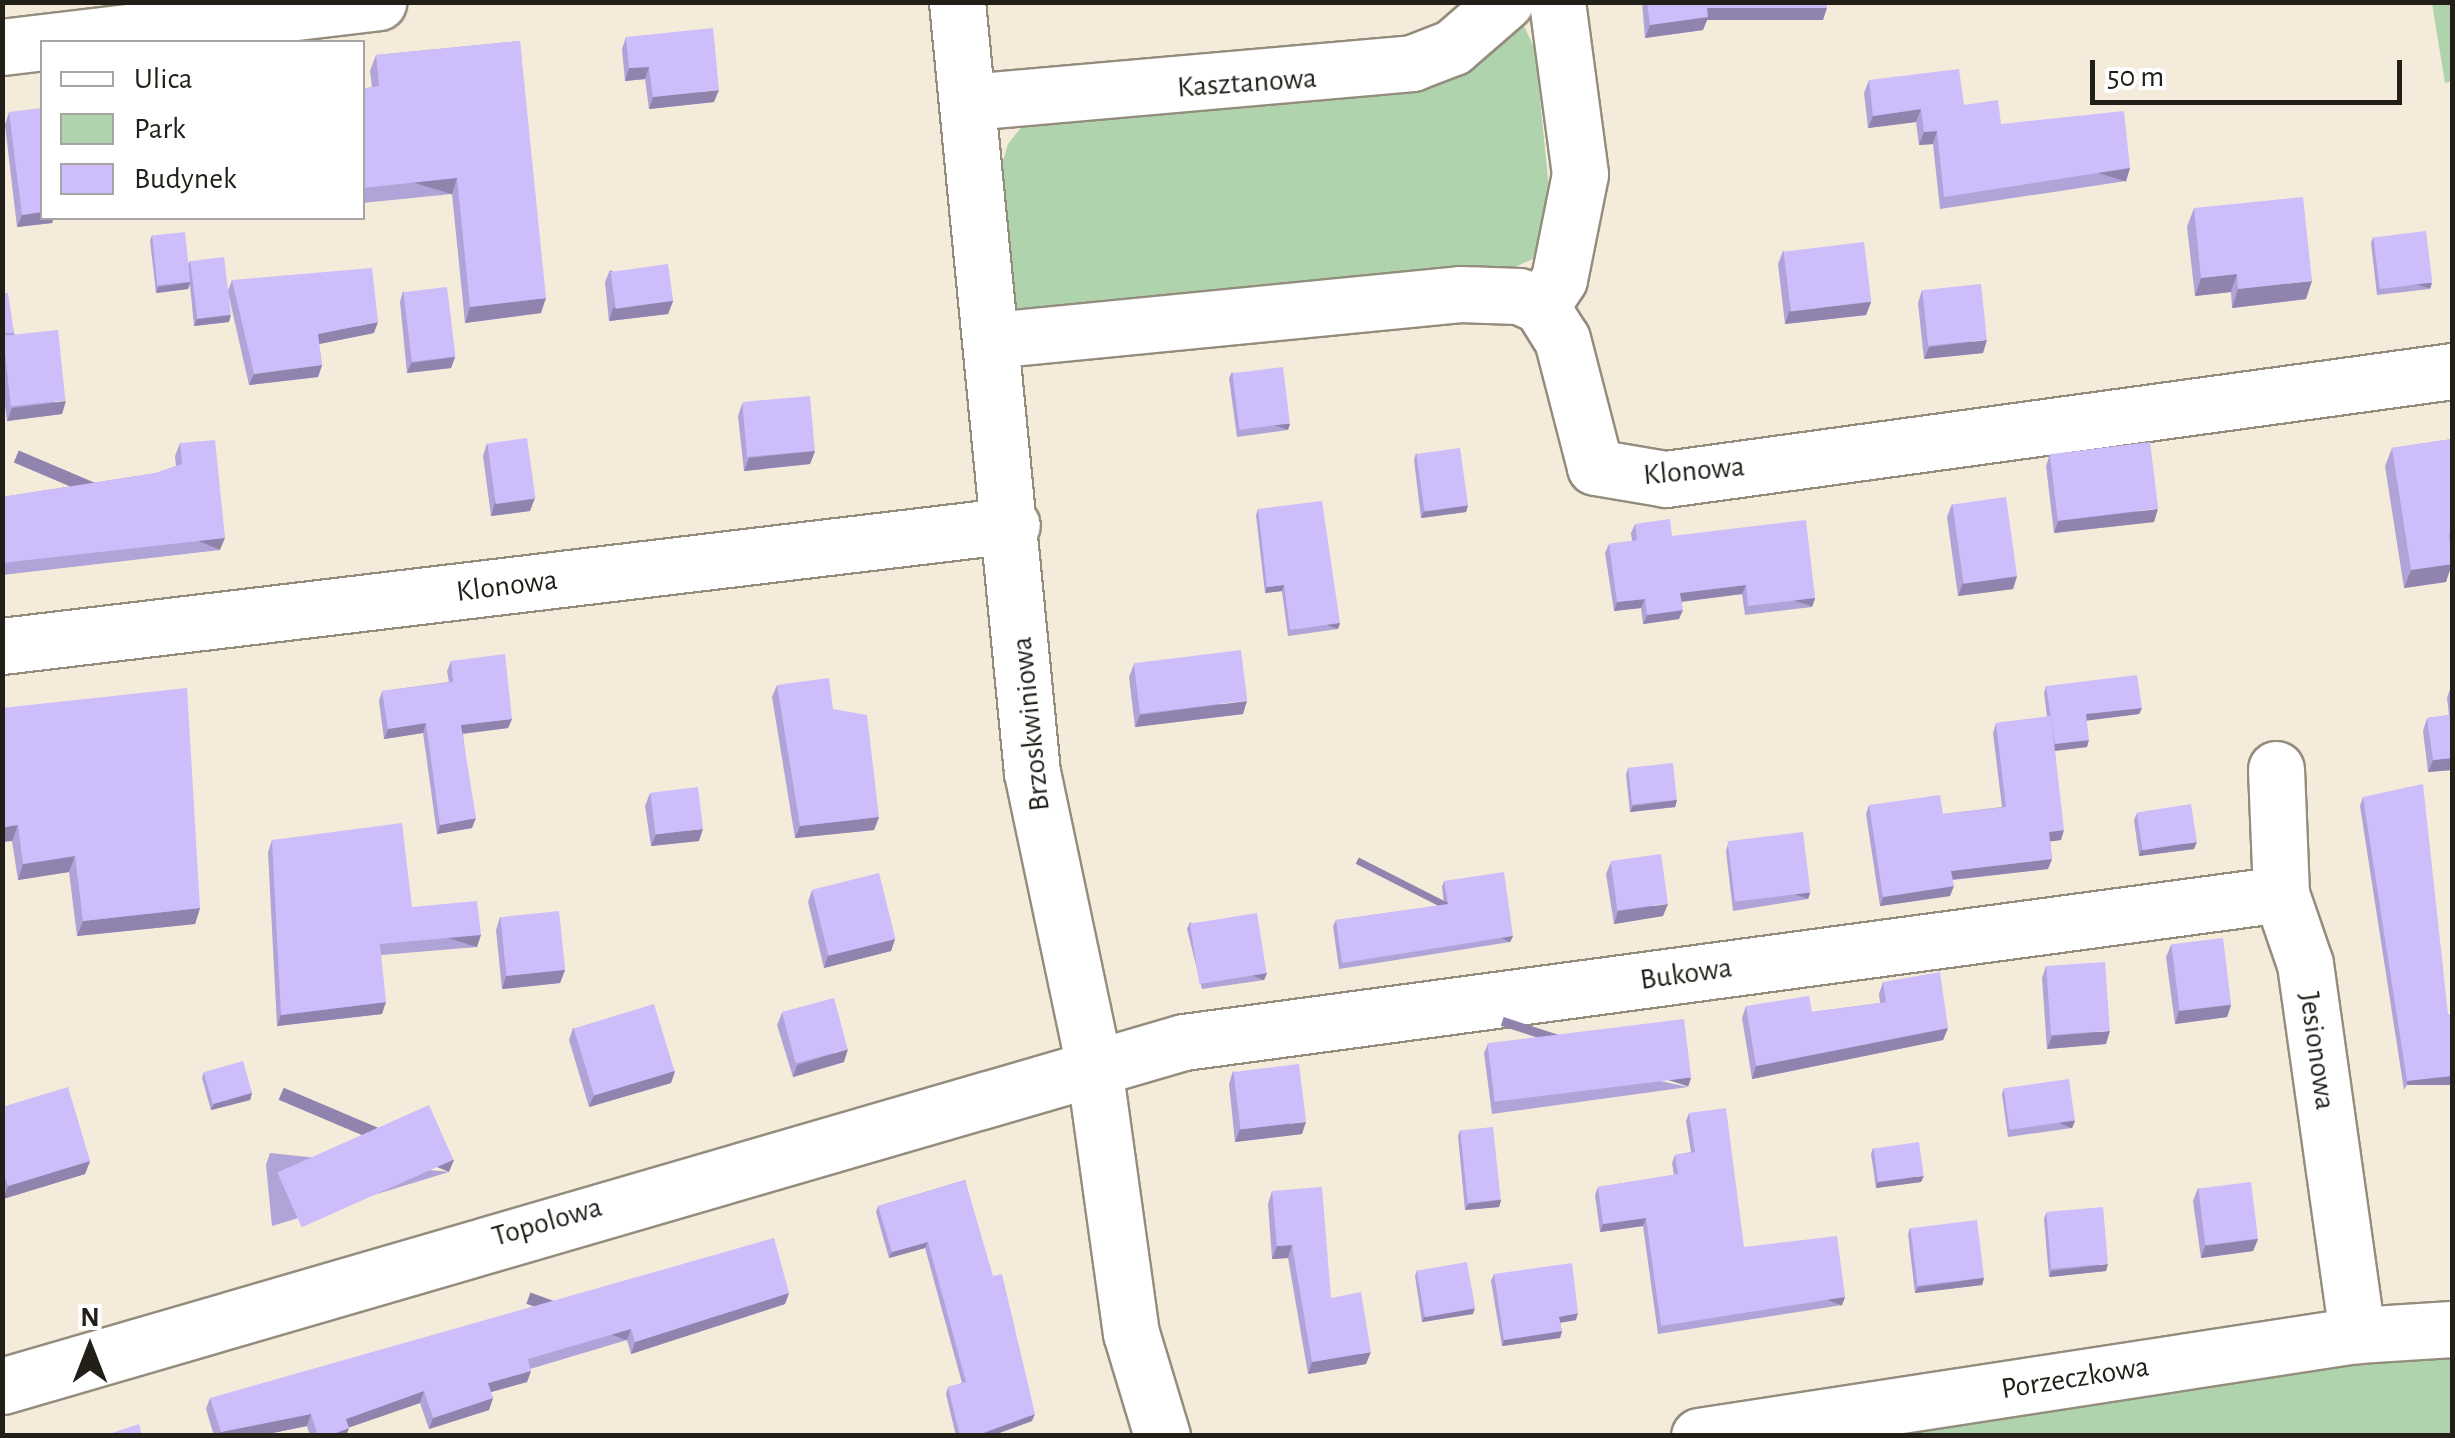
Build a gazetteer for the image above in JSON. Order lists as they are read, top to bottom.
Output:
{
  "streets": {
    "street": [
      "Kasztanowa",
      "Klonowa",
      "Brzoskwiniowa",
      "Bukowa",
      "Jesionowa",
      "Topolowa",
      "Porzeczkowa"
    ]
  },
  "crossings": [
    ["Kasztanowa", "Brzoskwiniowa"],
    ["Klonowa", "Brzoskwiniowa"],
    ["Brzoskwiniowa", "Bukowa"],
    ["Brzoskwiniowa", "Topolowa"],
    ["Bukowa", "Jesionowa"],
    ["Bukowa", "Topolowa"],
    ["Jesionowa", "Porzeczkowa"]
  ],
  "legend": ["Ulica", "Park", "Budynek"],
  "scale_bar": "50 m",
  "north": "top"
}
